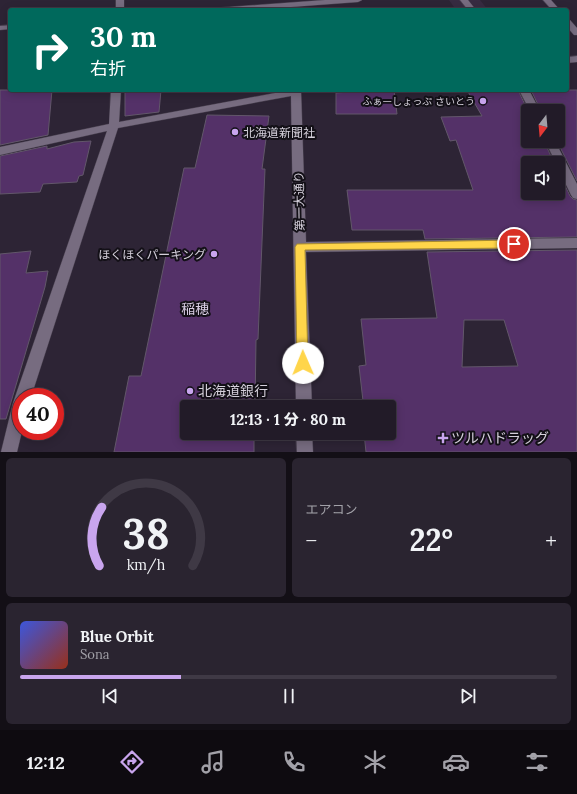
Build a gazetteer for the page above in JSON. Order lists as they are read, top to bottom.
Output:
{
  "streets": {
    "street": ["第一大通り"]
  },
  "districts": ["稲穂"],
  "places": {
    "other": [
      "ふぁーしょっぷ さいとう",
      "北海道新聞社",
      "ほくほくパーキング",
      "北海道銀行"
    ],
    "health": ["ツルハドラッグ"]
  },
  "north": "bottom",
  "page": {
    "turn": ["30 m", "右折"],
    "limit": "40",
    "trip": "12:13 · 1 分 · 80 m",
    "tile": "エアコン",
    "heat": ["−", "22°", "+"],
    "song": ["Blue Orbit", "Sona"],
    "tabs": "12:12",
    "gauge": ["38", "km/h"]
  }
}
